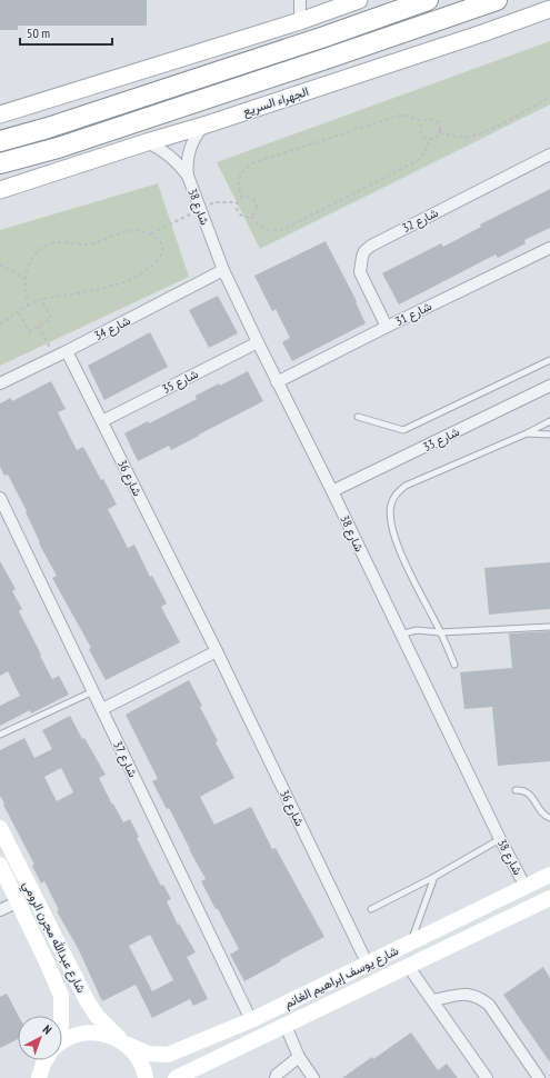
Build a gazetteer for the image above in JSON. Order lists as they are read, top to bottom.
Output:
{
  "streets": {
    "highway": ["الجهراء السريع"],
    "street": [
      "شارع 38",
      "شارع 32",
      "شارع 31",
      "شارع 34",
      "شارع 35",
      "شارع 33",
      "شارع 36",
      "شارع 37",
      "شارع عبدالله مجرن الرومي",
      "شارع يوسف إبراهيم الغانم"
    ]
  },
  "crossings": [
    ["الجهراء السريع", "شارع 38"],
    ["شارع 38", "شارع 31"],
    ["شارع 38", "شارع 34"],
    ["شارع 38", "شارع 35"],
    ["شارع 38", "شارع 33"],
    ["شارع 38", "شارع يوسف إبراهيم الغانم"],
    ["شارع 32", "شارع 31"],
    ["شارع 34", "شارع 36"],
    ["شارع 35", "شارع 36"],
    ["شارع 36", "شارع يوسف إبراهيم الغانم"],
    ["شارع 37", "شارع يوسف إبراهيم الغانم"],
    ["شارع عبدالله مجرن الرومي", "شارع يوسف إبراهيم الغانم"]
  ],
  "scale_bar": "50 m",
  "north": "top right"
}
